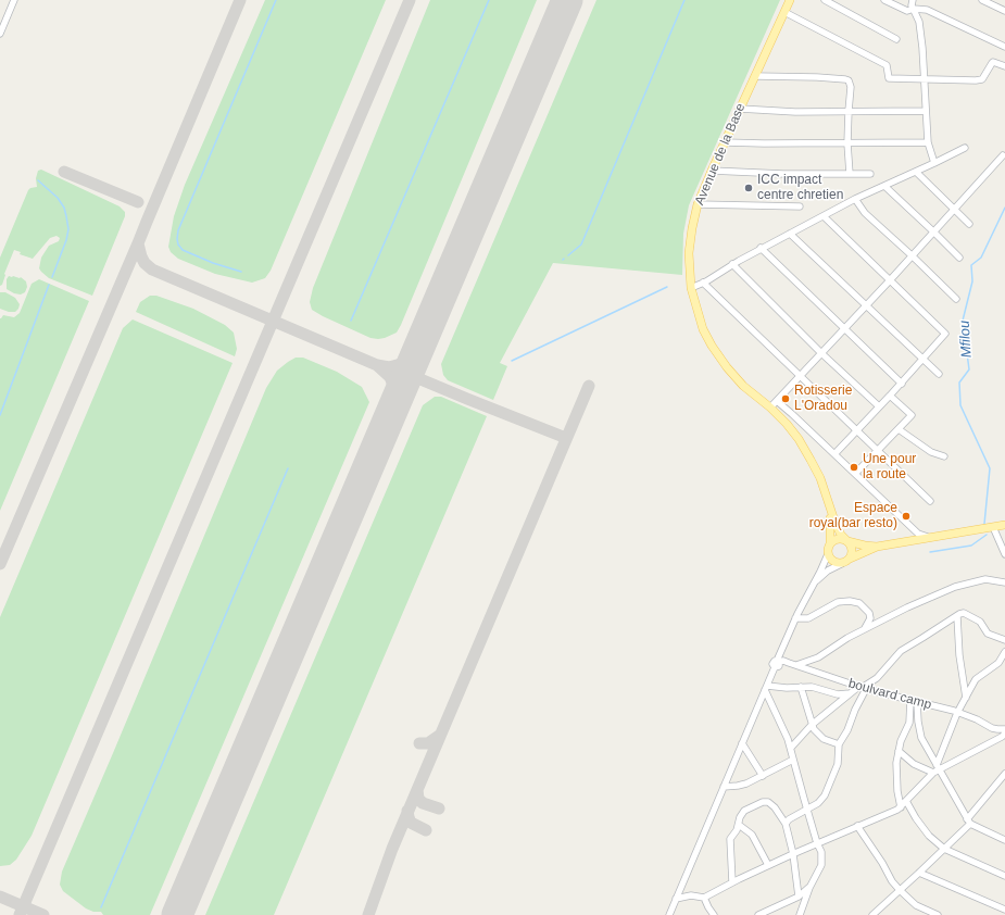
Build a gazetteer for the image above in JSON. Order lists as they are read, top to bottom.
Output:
{
  "streets": {
    "main road": ["Avenue de la Base"],
    "street": ["boulvard camp"]
  },
  "water": ["Mfilou"],
  "places": [
    "ICC impact centre chretien",
    "Rotisserie L'Oradou",
    "Une pour la route",
    "Espace royal(bar resto)"
  ]
}
